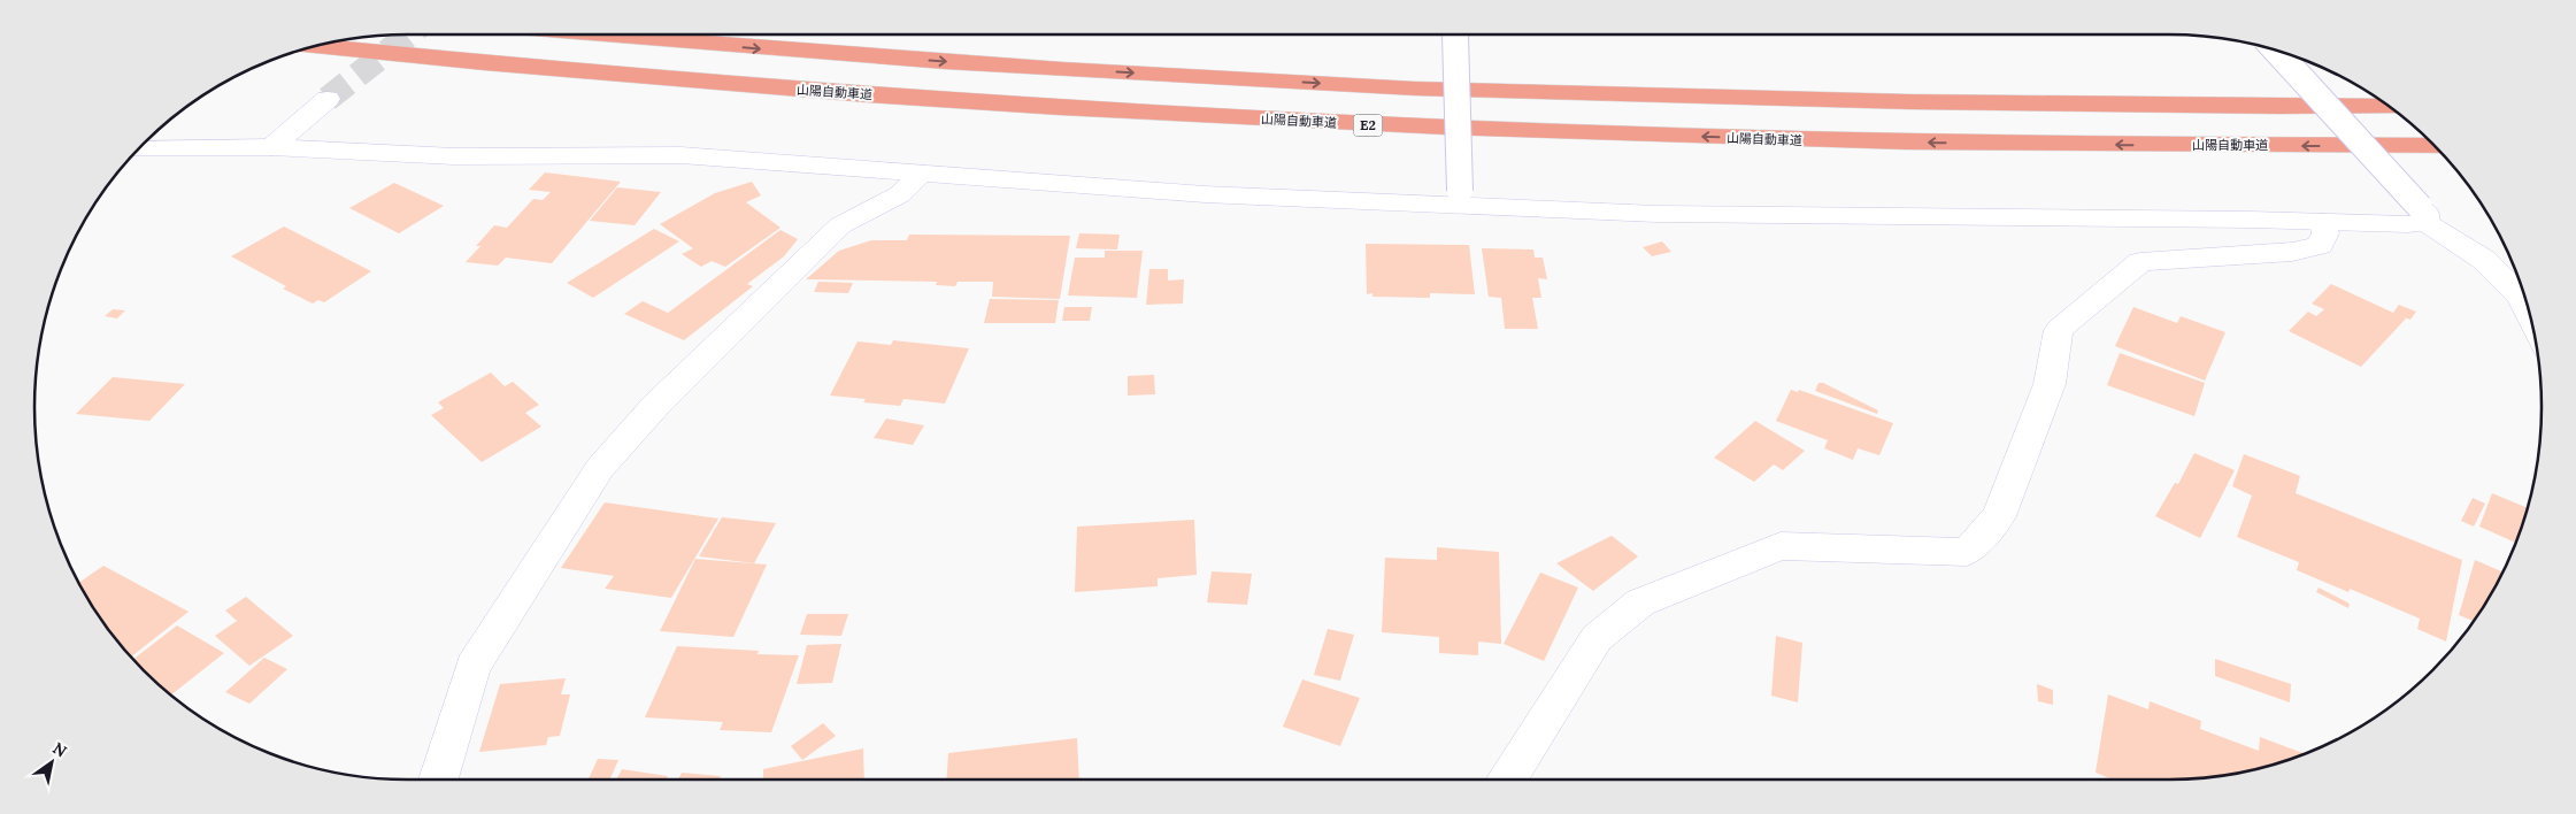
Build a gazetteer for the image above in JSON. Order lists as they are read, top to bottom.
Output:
{
  "streets": {
    "highway": ["山陽自動車道", "E2"]
  },
  "north": "top right"
}
